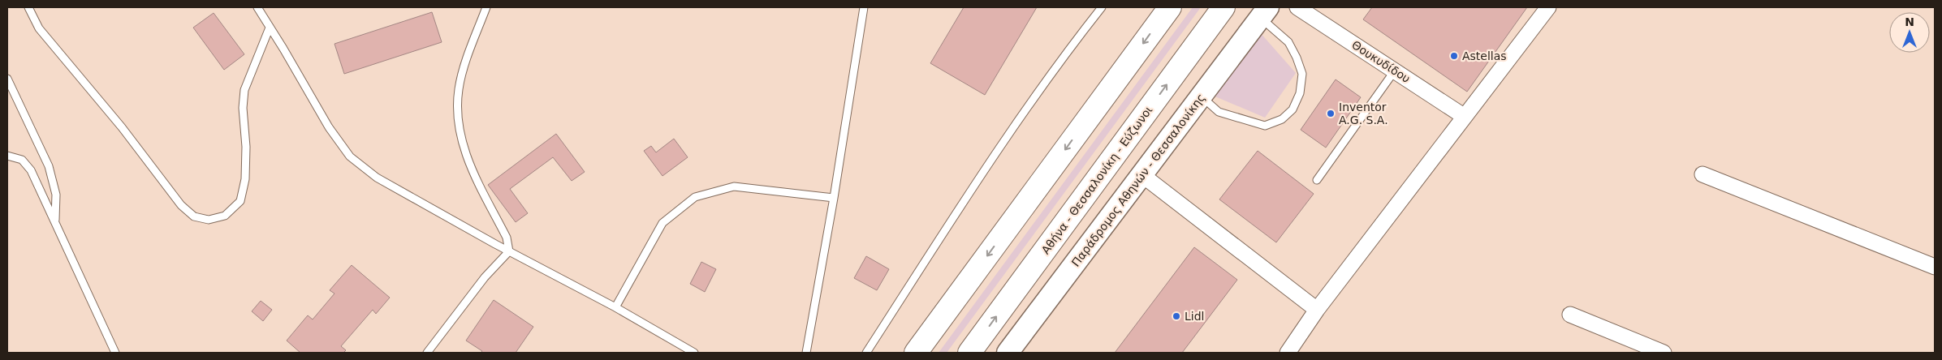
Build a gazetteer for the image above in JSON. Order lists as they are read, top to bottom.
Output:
{
  "streets": {
    "highway": ["Αθήνα - Θεσσαλονίκη - Εύζωνοι"],
    "main road": ["Παράδρομος Αθηνών - Θεσσαλονίκης"],
    "street": ["Θουκυδίδου"]
  },
  "places": ["Astellas", "Inventor A.G. S.A.", "Lidl"],
  "north": "top"
}
